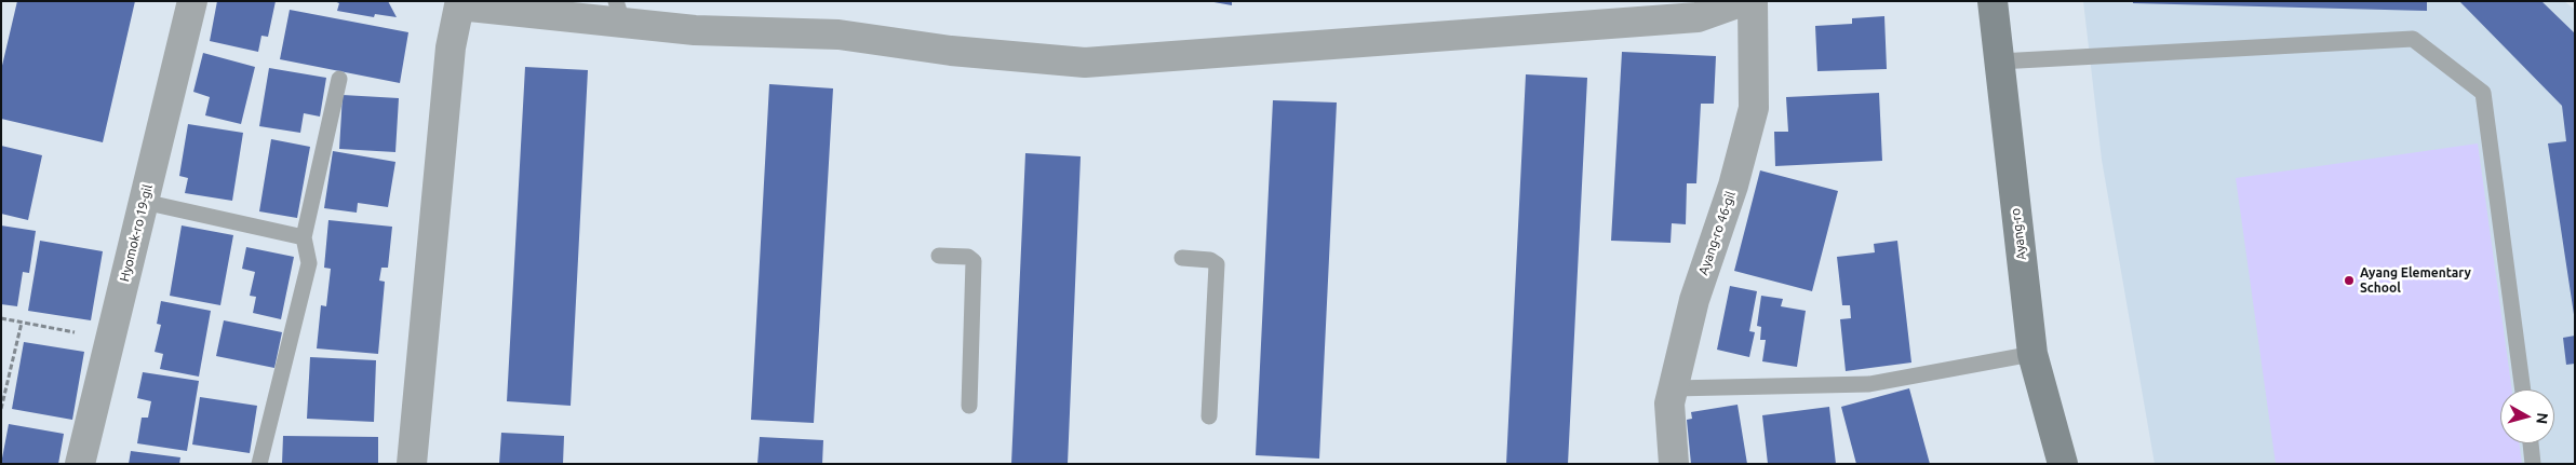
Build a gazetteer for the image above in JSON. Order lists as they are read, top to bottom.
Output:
{
  "streets": {
    "main road": ["Ayang-ro"],
    "street": ["Hyomok-ro 19-gil", "Ayang-ro 46-gil"]
  },
  "places": ["Ayang Elementary School"],
  "north": "right"
}
